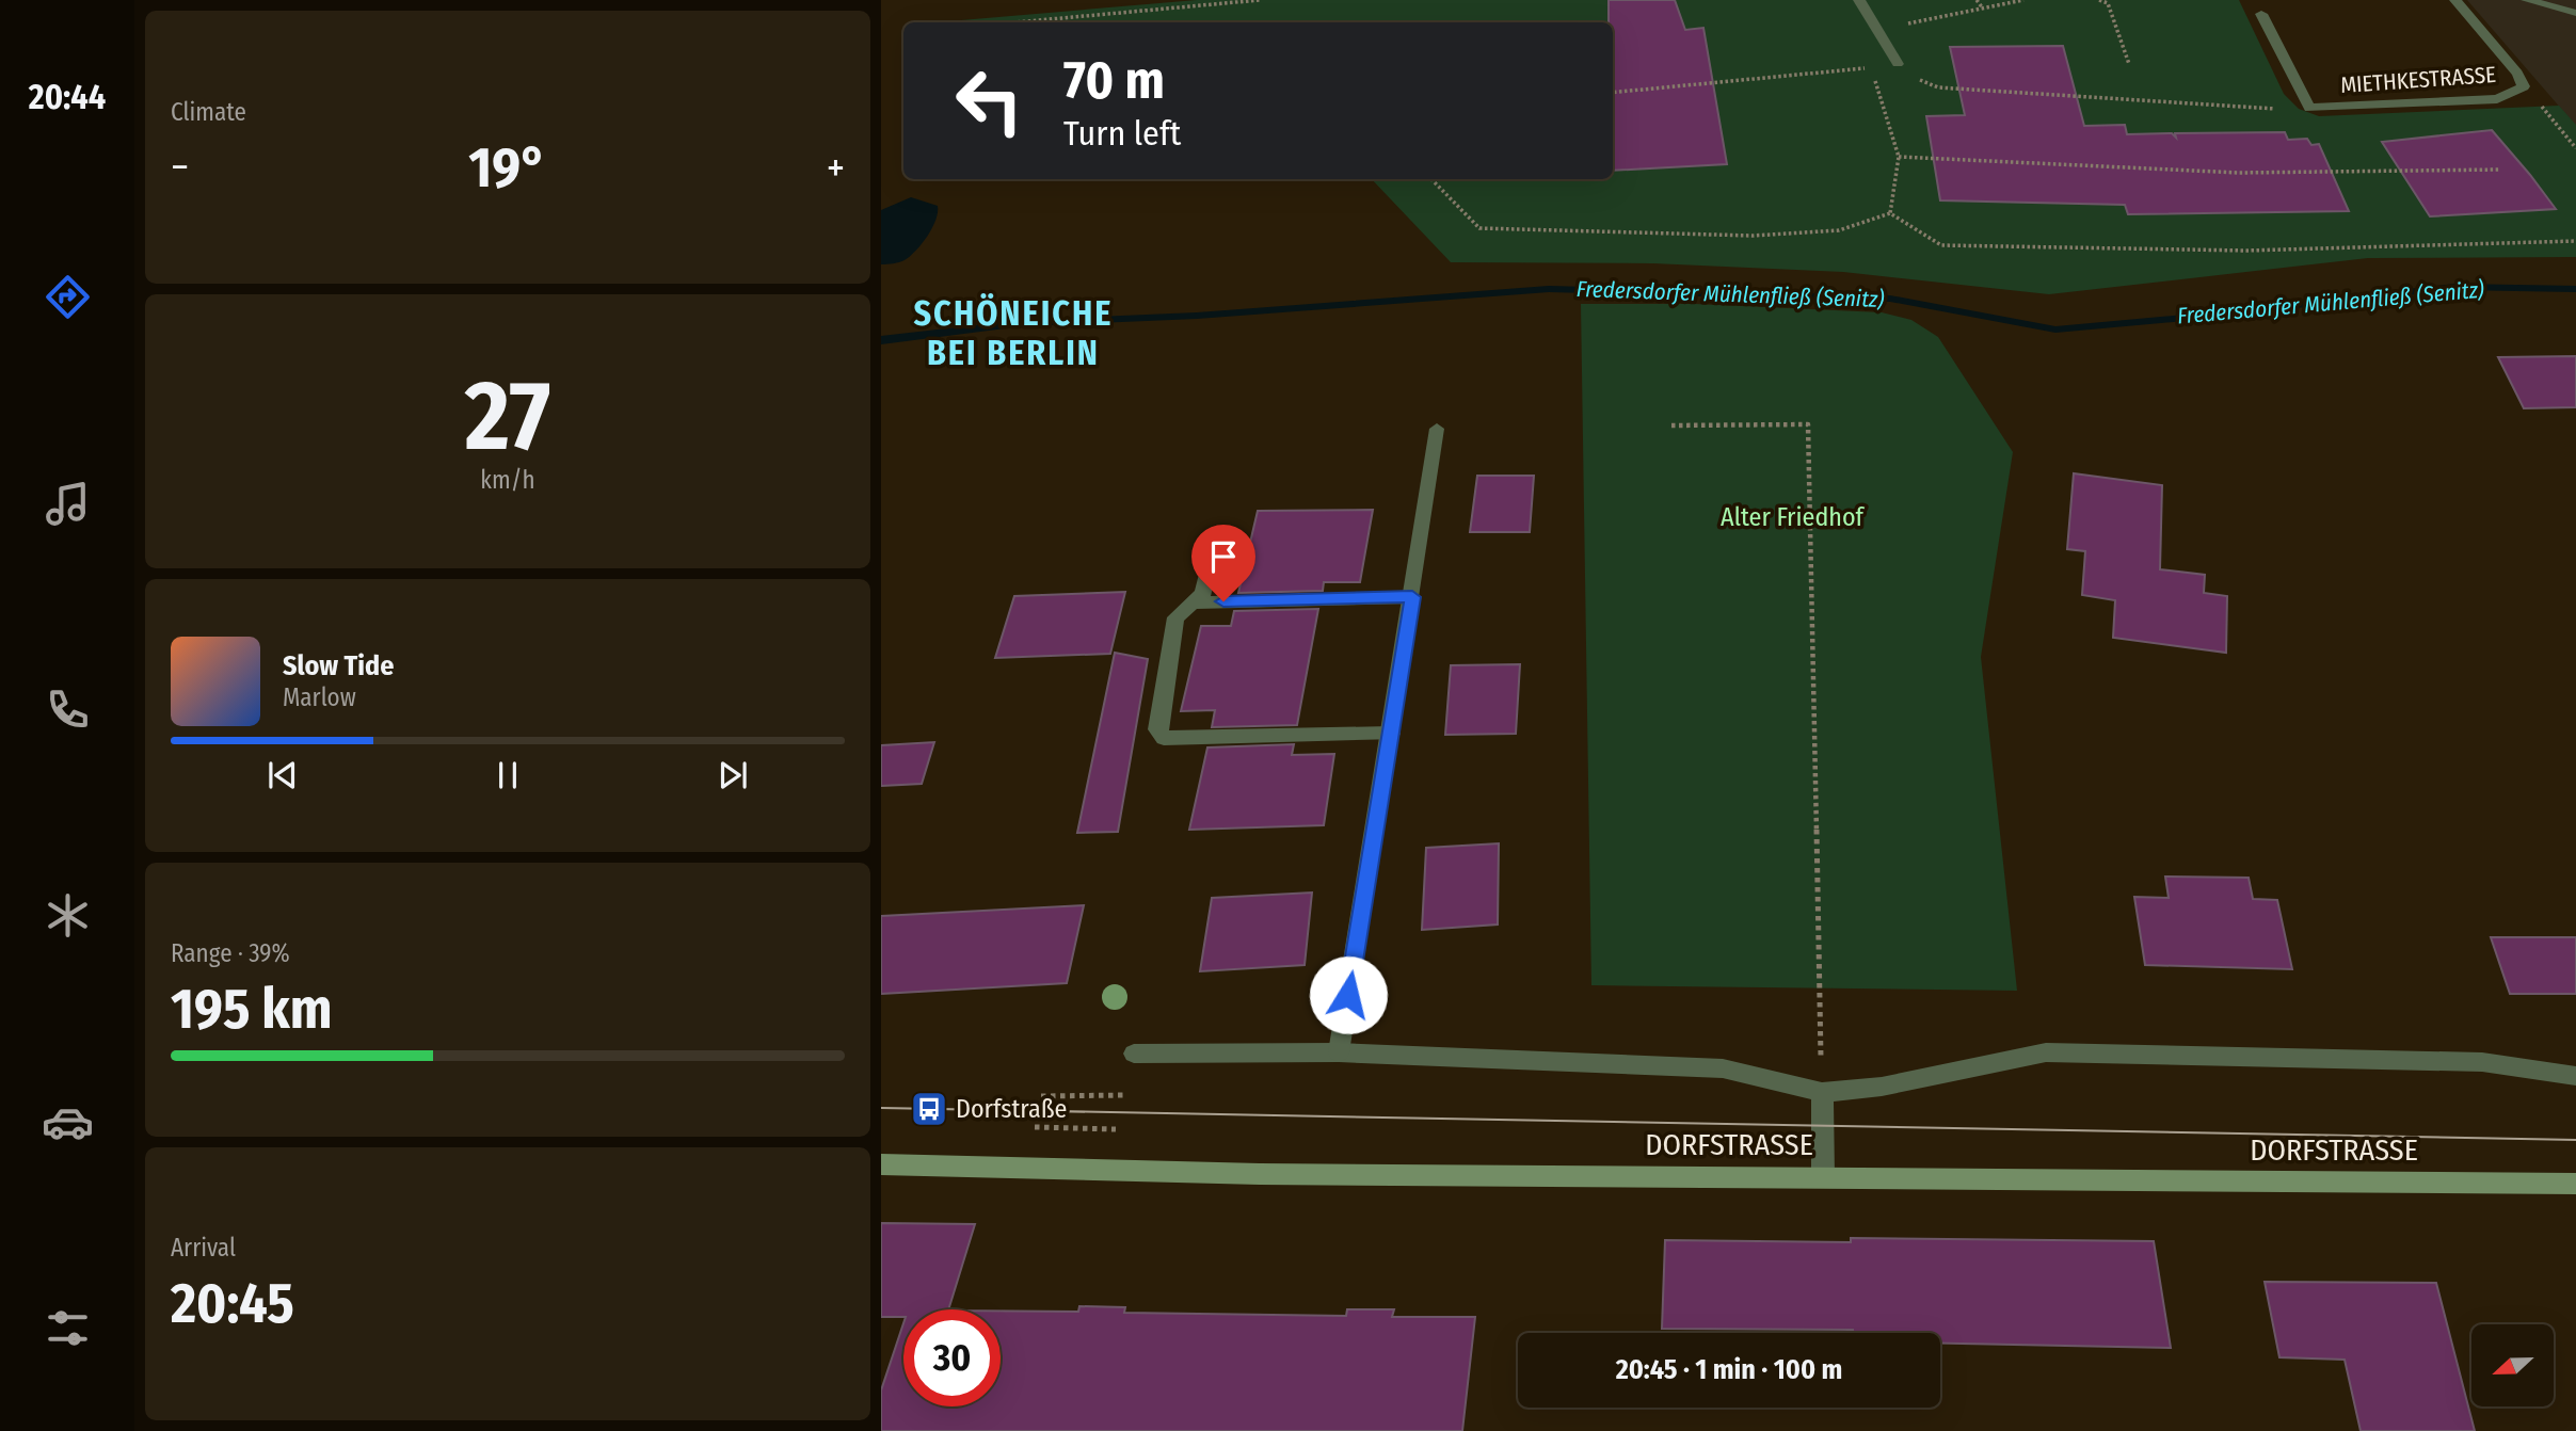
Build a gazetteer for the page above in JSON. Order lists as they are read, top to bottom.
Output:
{
  "streets": {
    "main road": ["DORFSTRASSE"],
    "street": ["MIETHKESTRASSE"]
  },
  "districts": ["SCHÖNEICHE BEI BERLIN"],
  "water": ["Fredersdorfer Mühlenfließ (Senitz)"],
  "parks": ["Alter Friedhof"],
  "places": {
    "bus stop": ["Dorfstraße"]
  },
  "north": "left",
  "page": {
    "tabs": "20:44",
    "tile": [
      "Climate",
      ["27", "km/h"],
      ["Range · 39%", "195 km"],
      ["Arrival", "20:45"]
    ],
    "turn": ["70 m", "Turn left"],
    "heat": ["−", "19°", "+"],
    "song": ["Slow Tide", "Marlow"],
    "limit": "30",
    "trip": "20:45 · 1 min · 100 m"
  }
}
